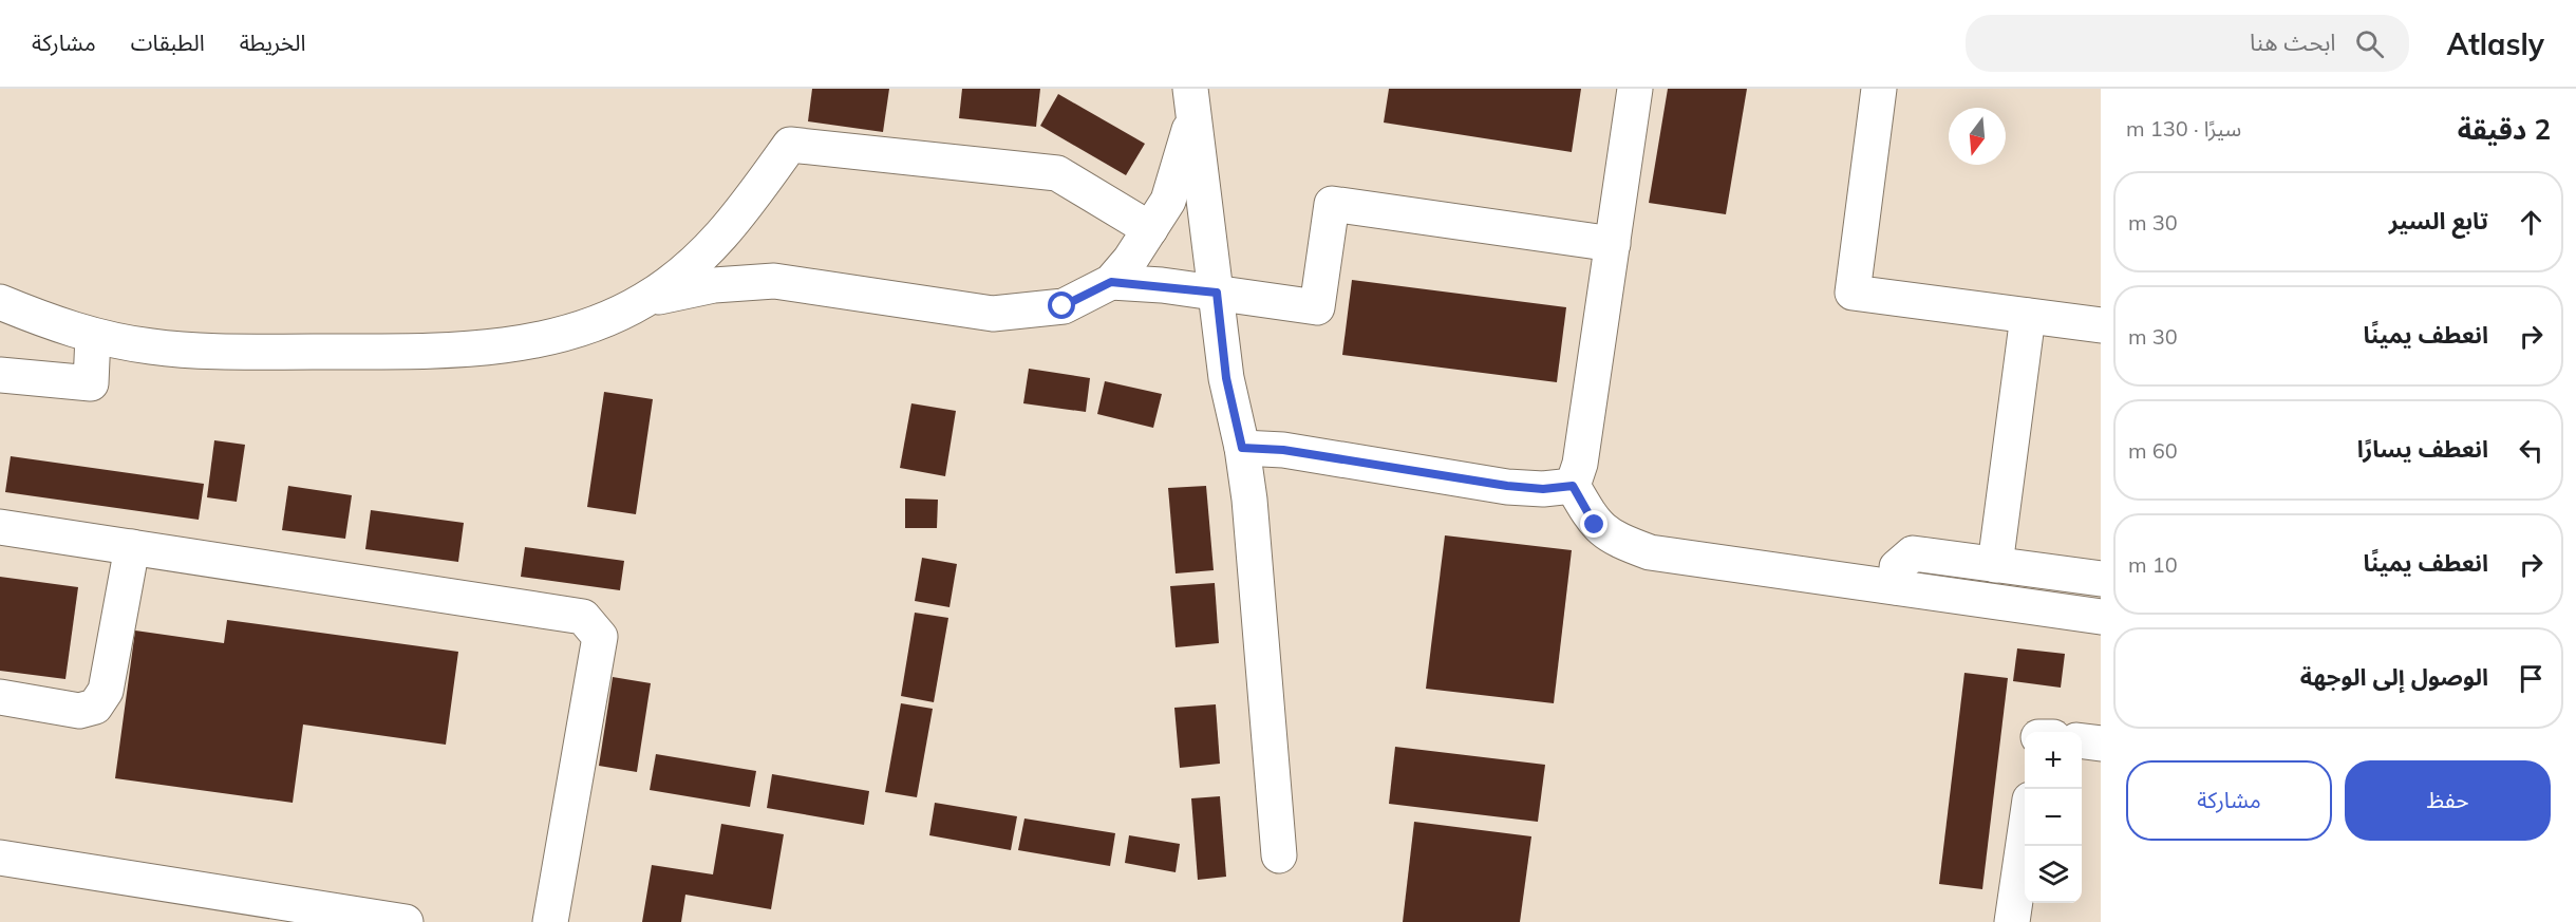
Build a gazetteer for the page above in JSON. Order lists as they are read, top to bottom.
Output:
{
  "north": "bottom",
  "page": {
    "header": "Atlasly",
    "search": "ابحث هنا",
    "nav": ["الخريطة", "الطبقات", "مشاركة"],
    "heading": ["2 دقيقة", "سيرًا · 130 m"],
    "list": [
      ["تابع السير", "30 m"],
      ["انعطف يمينًا", "30 m"],
      ["انعطف يسارًا", "60 m"],
      ["انعطف يمينًا", "10 m"],
      "الوصول إلى الوجهة"
    ],
    "map_buttons": ["+", "−"],
    "buttons": ["حفظ", "مشاركة"]
  }
}
